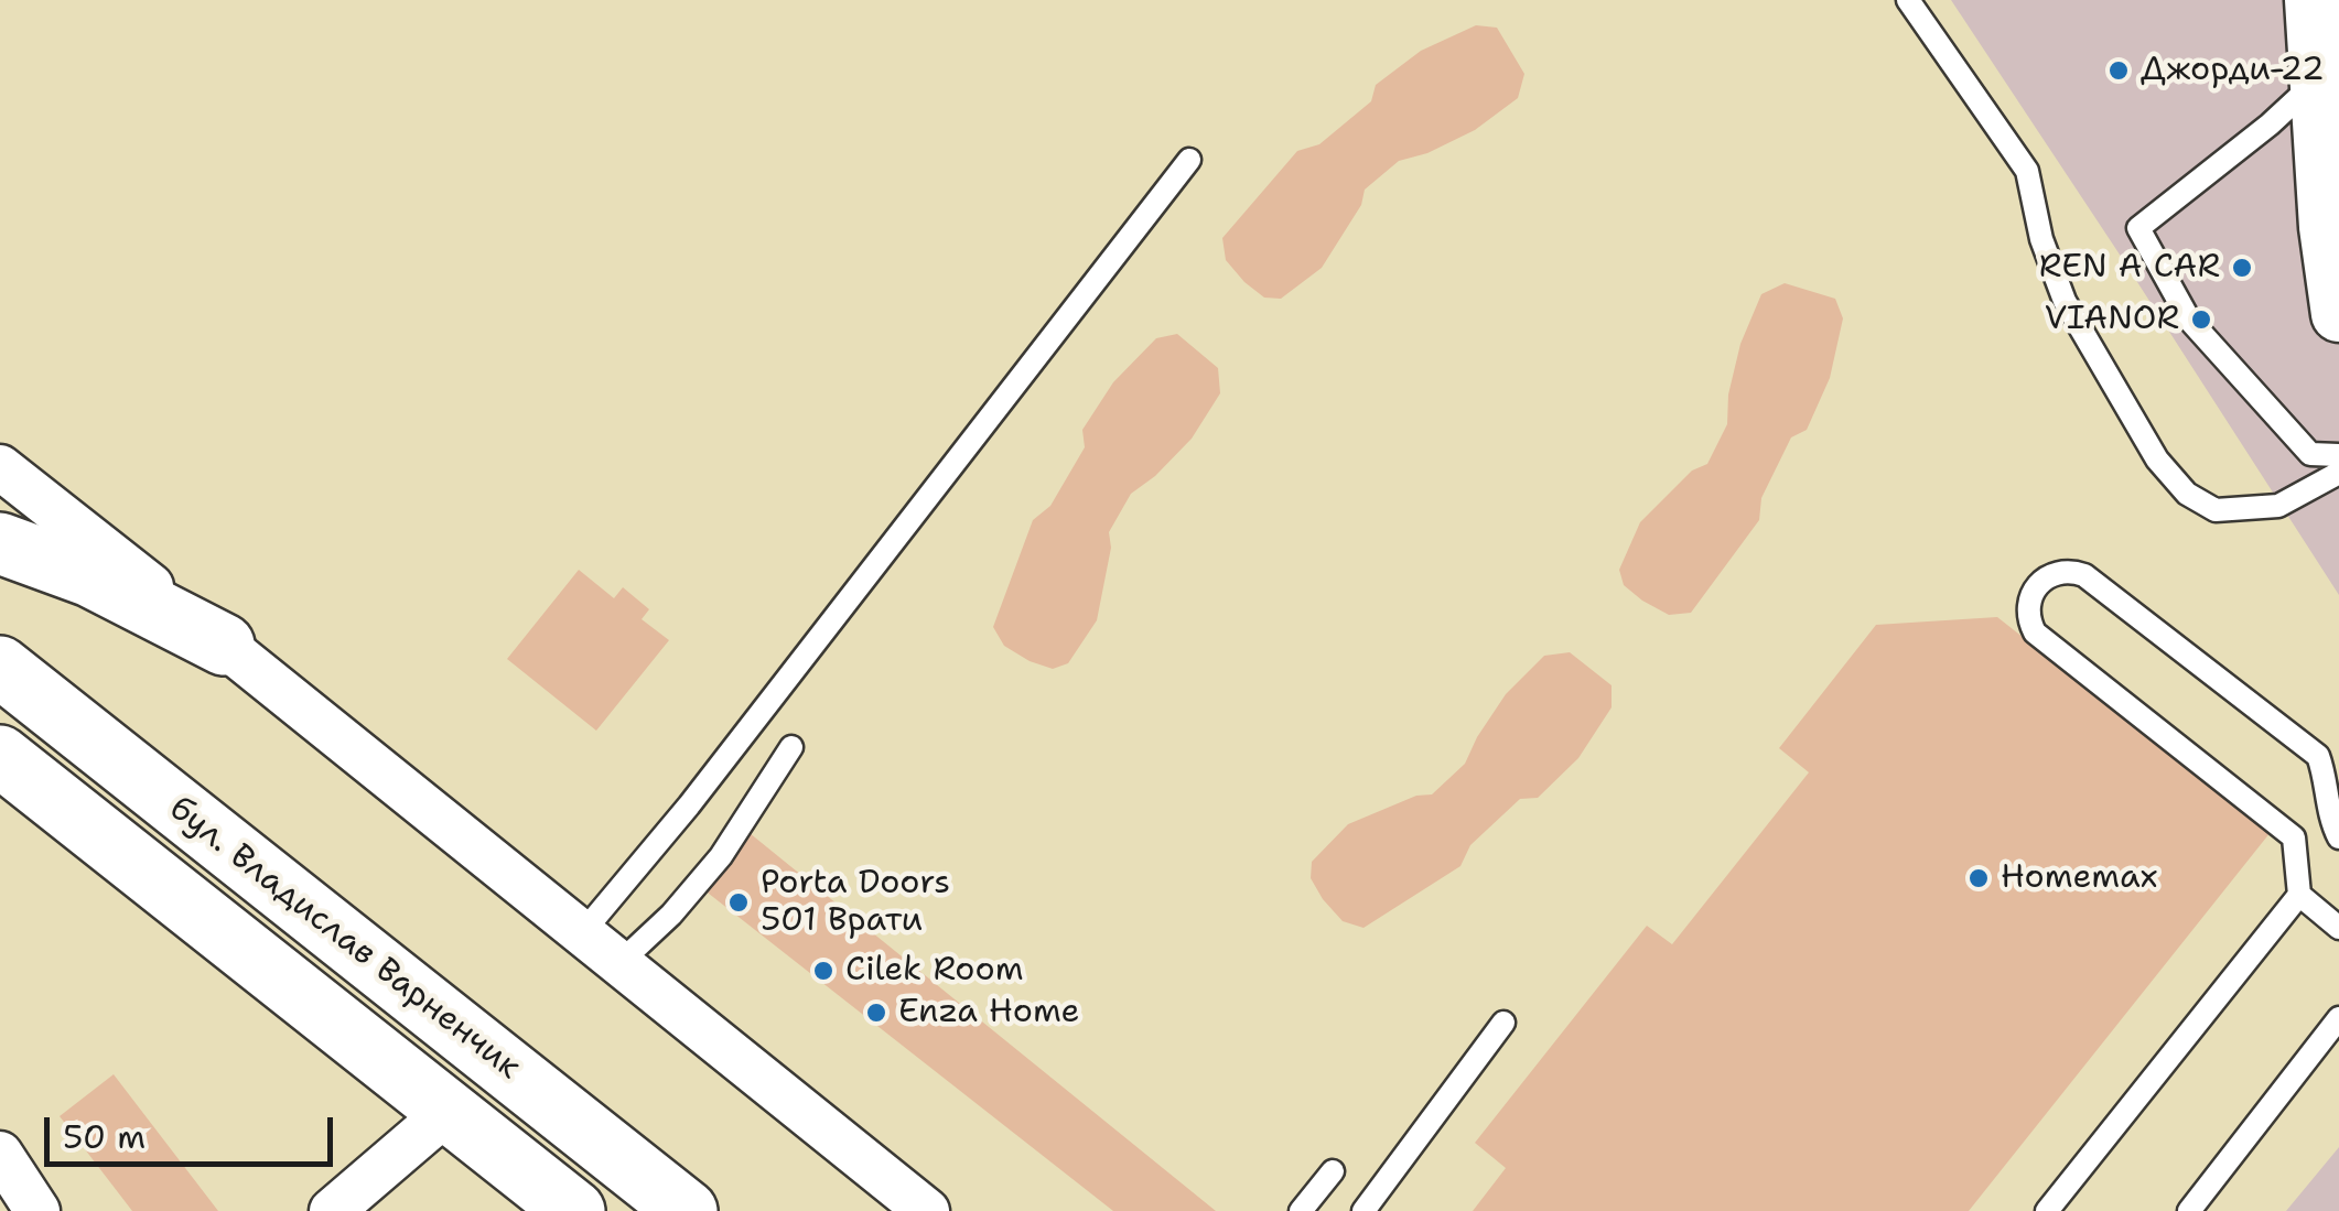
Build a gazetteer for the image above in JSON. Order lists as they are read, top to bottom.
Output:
{
  "streets": {
    "main road": ["бул. Владислав Варненчик"]
  },
  "places": [
    "Джорди-22",
    "REN A CAR",
    "VIANOR",
    "Homemax",
    "Porta Doors 501 Врати",
    "Cilek Room",
    "Enza Home"
  ],
  "scale_bar": "50 m"
}
